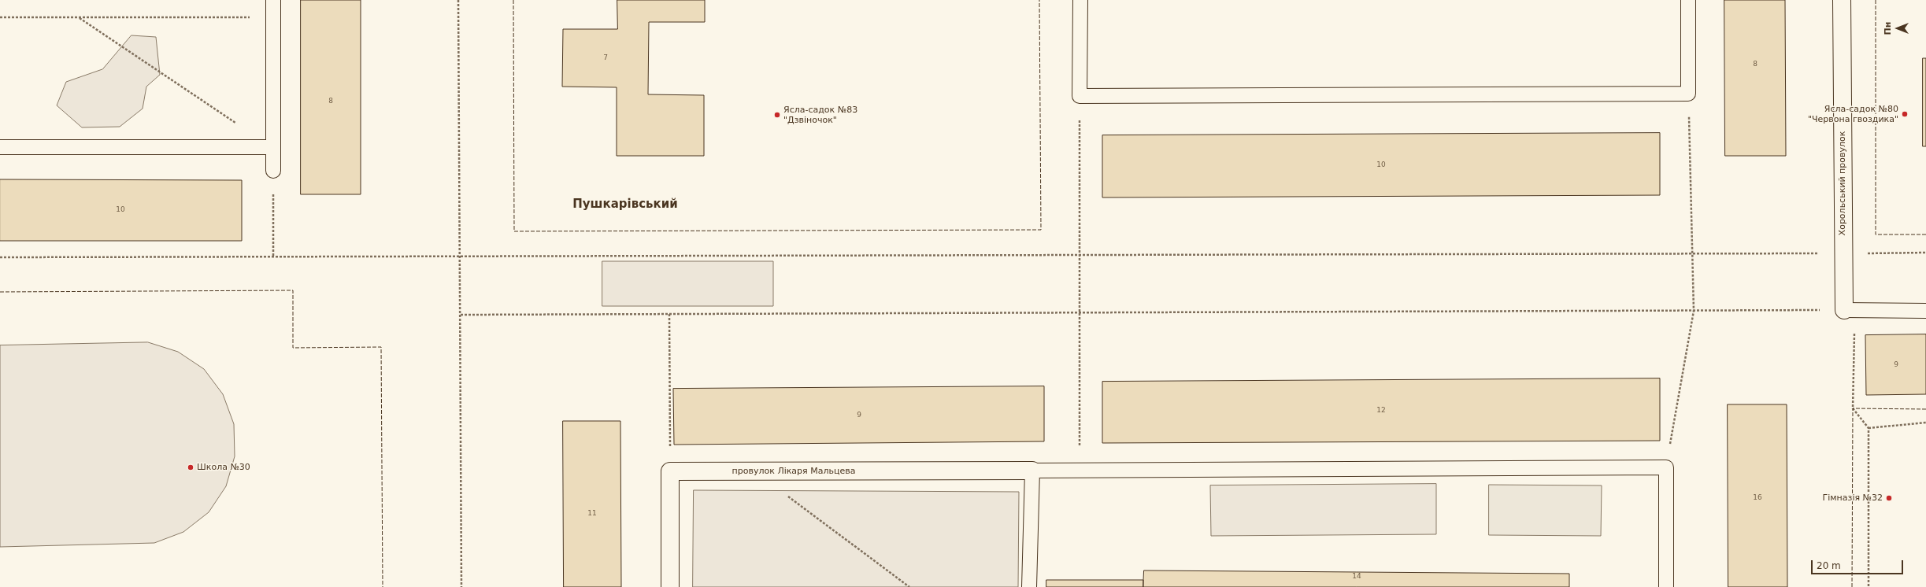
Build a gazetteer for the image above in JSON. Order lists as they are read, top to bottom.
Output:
{
  "streets": {
    "street": ["Хорольський провулок", "провулок Лікаря Мальцева"]
  },
  "districts": ["Пушкарівський"],
  "places": [
    "Ясла-садок №80 \"Червона гвоздика\"",
    "Ясла-садок №83 \"Дзвіночок\"",
    "Школа №30",
    "Гімназія №32"
  ],
  "house_numbers": [
    "7",
    "8",
    "8",
    "10",
    "10",
    "9",
    "12",
    "9",
    "16",
    "11",
    "14"
  ],
  "scale_bar": "20 m",
  "north": "left"
}
